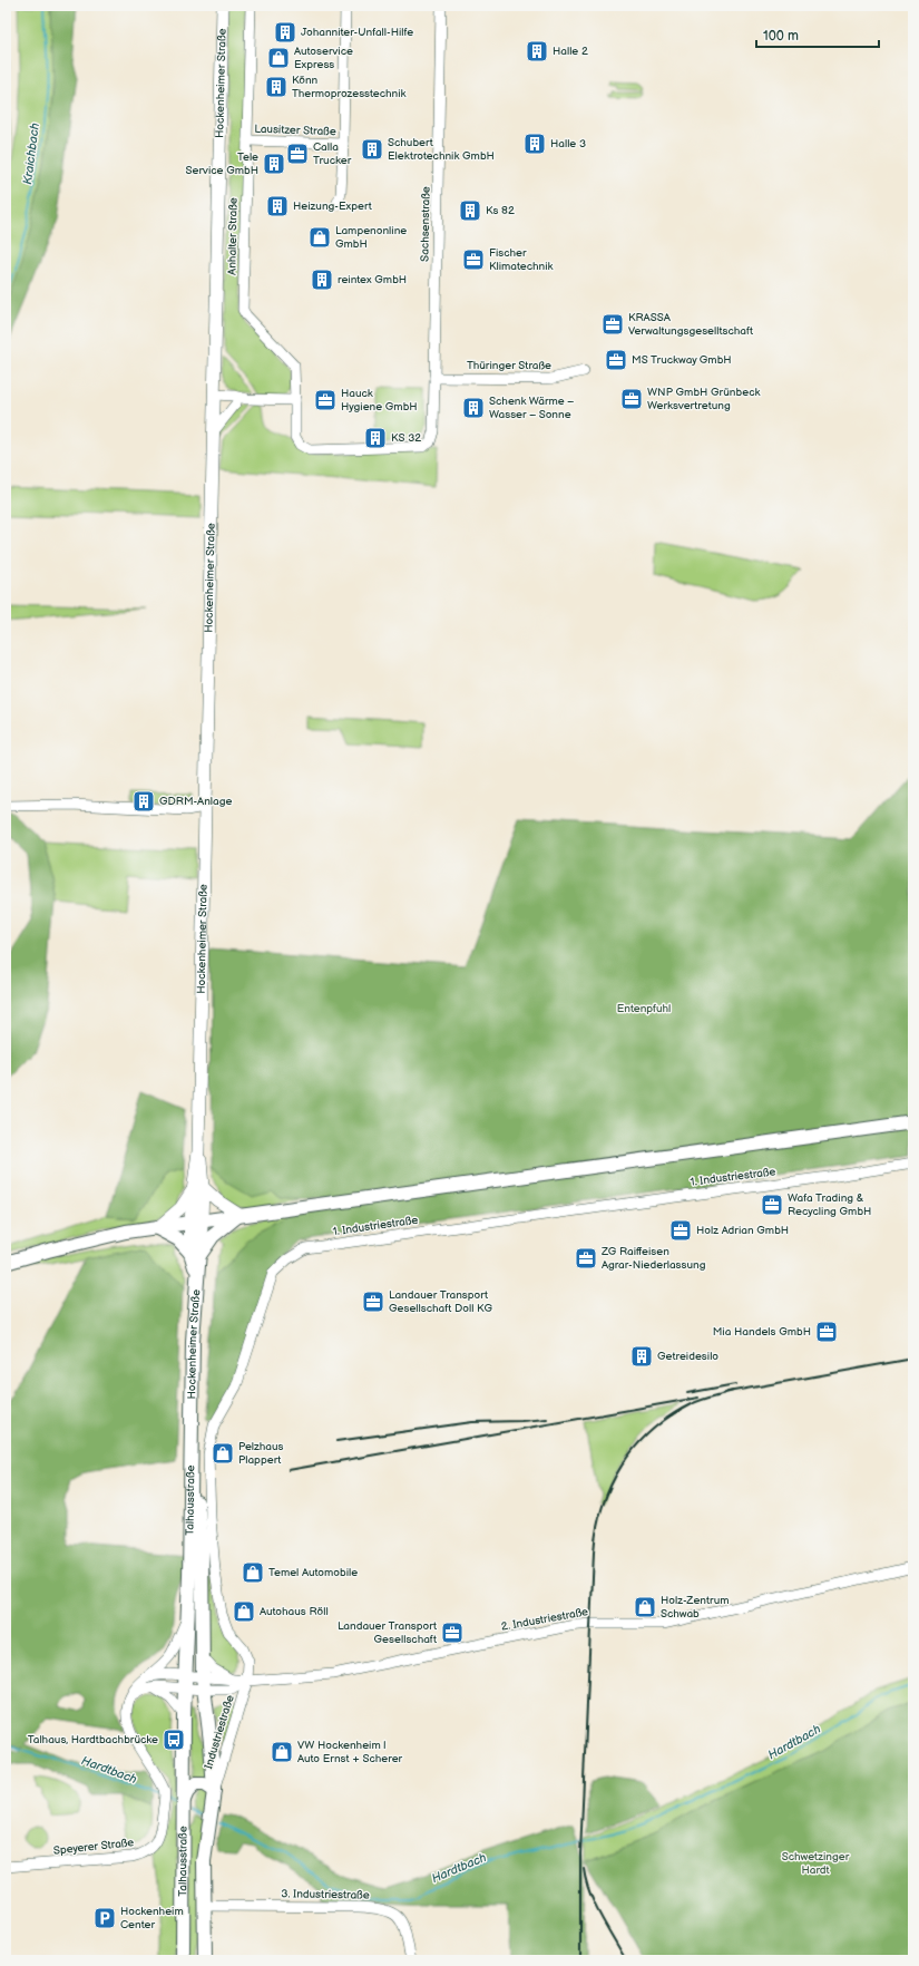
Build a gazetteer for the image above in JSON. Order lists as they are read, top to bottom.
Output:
{
  "streets": {
    "main road": ["Hockenheimer Straße", "Talhausstraße"],
    "street": [
      "Lausitzer Straße",
      "Sachsenstraße",
      "Anhalter Straße",
      "Thüringer Straße",
      "1. Industriestraße",
      "2. Industriestraße",
      "Industriestraße",
      "Speyerer Straße",
      "3. Industriestraße"
    ]
  },
  "crossings": [
    ["Hockenheimer Straße", "Talhausstraße"],
    ["Lausitzer Straße", "Anhalter Straße"],
    ["Sachsenstraße", "Anhalter Straße"],
    ["Sachsenstraße", "Thüringer Straße"],
    ["1. Industriestraße", "2. Industriestraße"],
    ["1. Industriestraße", "Industriestraße"],
    ["Talhausstraße", "2. Industriestraße"],
    ["Talhausstraße", "Industriestraße"],
    ["Talhausstraße", "3. Industriestraße"],
    ["2. Industriestraße", "Industriestraße"]
  ],
  "water": ["Kraichbach", "Hardtbach"],
  "parks": ["Entenpfuhl", "Schwetzinger Hardt"],
  "places": {
    "building": [
      "Johanniter-Unfall-Hilfe",
      "Halle 2",
      "Könn Thermoprozesstechnik",
      "Halle 3",
      "Schubert Elektrotechnik GmbH",
      "Tele Service GmbH",
      "Heizung-Expert",
      "Ks 82",
      "reintex GmbH",
      "Schenk Wärme – Wasser – Sonne",
      "KS 32",
      "GDRM-Anlage",
      "Getreidesilo"
    ],
    "shop": [
      "Autoservice Express",
      "Lampenonline GmbH",
      "Pelzhaus Plappert",
      "Temel Automobile",
      "Holz-Zentrum Schwab",
      "Autohaus Röll",
      "VW Hockenheim | Auto Ernst + Scherer"
    ],
    "office": [
      "Calla Trucker",
      "Fischer Klimatechnik",
      "KRASSA Verwaltungsgeselltschaft",
      "MS Truckway GmbH",
      "WNP GmbH Grünbeck Werksvertretung",
      "Hauck Hygiene GmbH",
      "Wafa Trading & Recycling GmbH",
      "Holz Adrian GmbH",
      "ZG Raiffeisen Agrar-Niederlassung",
      "Landauer Transport Gesellschaft Doll KG",
      "Mia Handels GmbH",
      "Landauer Transport Gesellschaft"
    ],
    "bus stop": ["Talhaus, Hardtbachbrücke"],
    "parking": ["Hockenheim Center"]
  },
  "scale_bar": "100 m"
}
